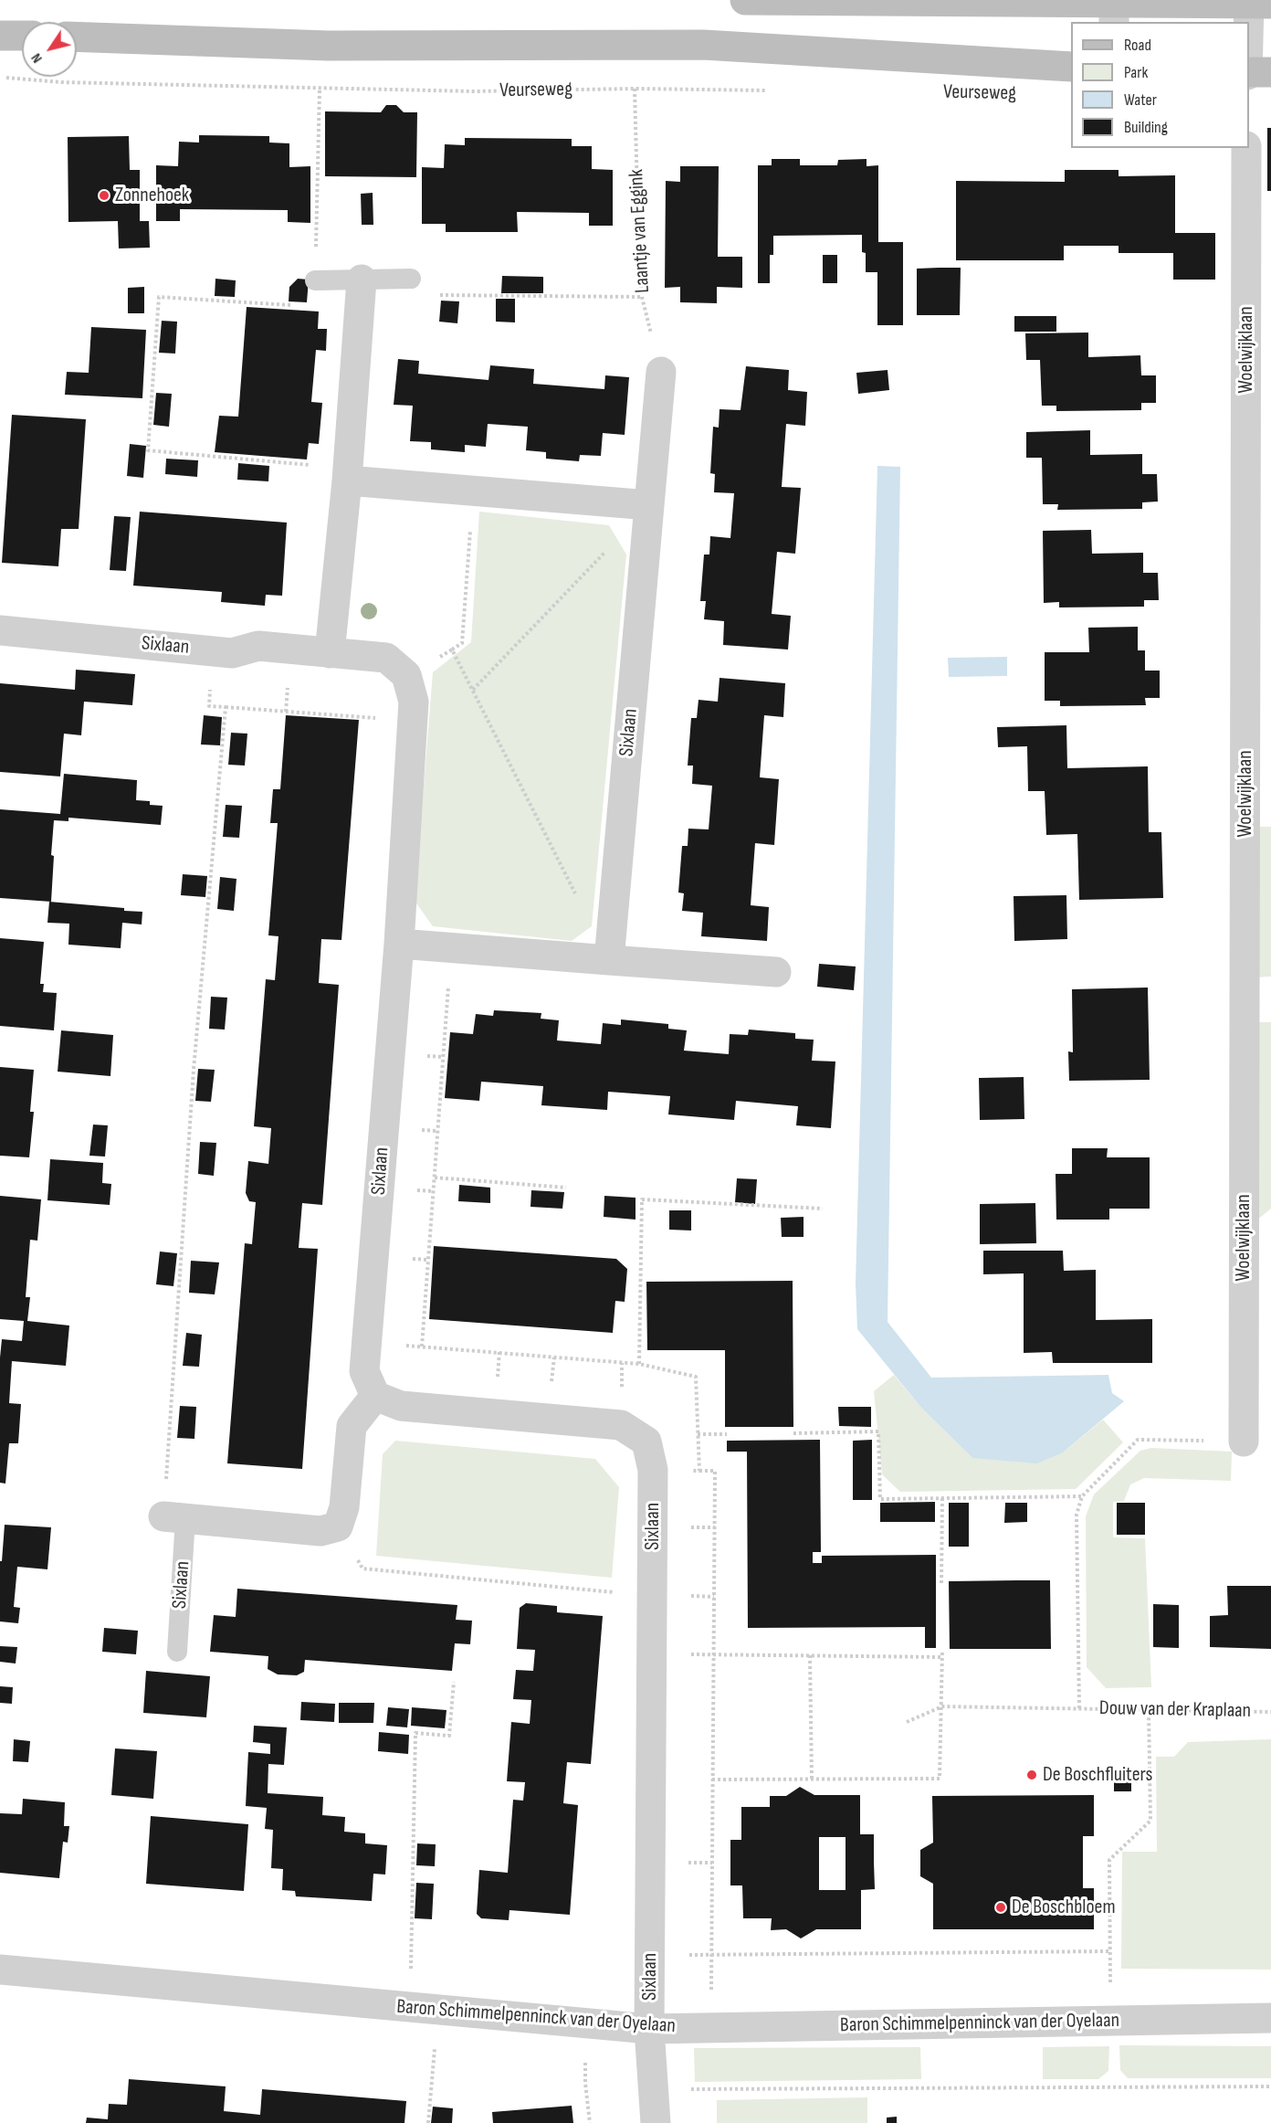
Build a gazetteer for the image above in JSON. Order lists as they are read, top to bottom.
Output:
{
  "streets": {
    "main road": ["Veurseweg"],
    "street": ["Woelwijklaan", "Sixlaan", "Baron Schimmelpenninck van der Oyelaan"],
    "path": ["Laantje van Eggink", "Douw van der Kraplaan"]
  },
  "crossings": [
    ["Veurseweg", "Laantje van Eggink"],
    ["Laantje van Eggink", "Sixlaan"],
    ["Sixlaan", "Baron Schimmelpenninck van der Oyelaan"]
  ],
  "places": ["Zonnehoek", "De Boschfluiters", "De Boschbloem"],
  "legend": [
    "Road",
    "Park",
    "Water",
    "Building"
  ],
  "north": "bottom left"
}
